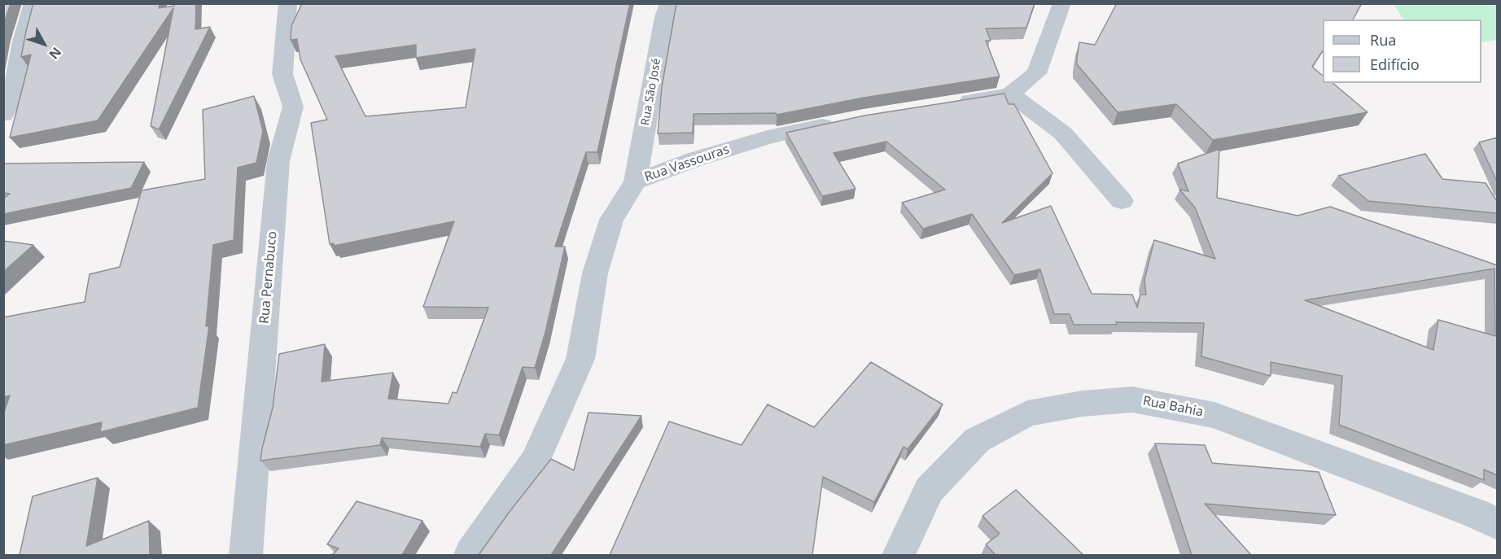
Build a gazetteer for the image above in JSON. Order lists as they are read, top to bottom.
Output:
{
  "streets": {
    "street": [
      "Rua São José",
      "Rua Vassouras",
      "Rua Pernabuco",
      "Rua Bahia"
    ]
  },
  "crossings": [
    ["Rua São José", "Rua Vassouras"]
  ],
  "legend": ["Rua", "Edifício"],
  "north": "bottom right"
}
